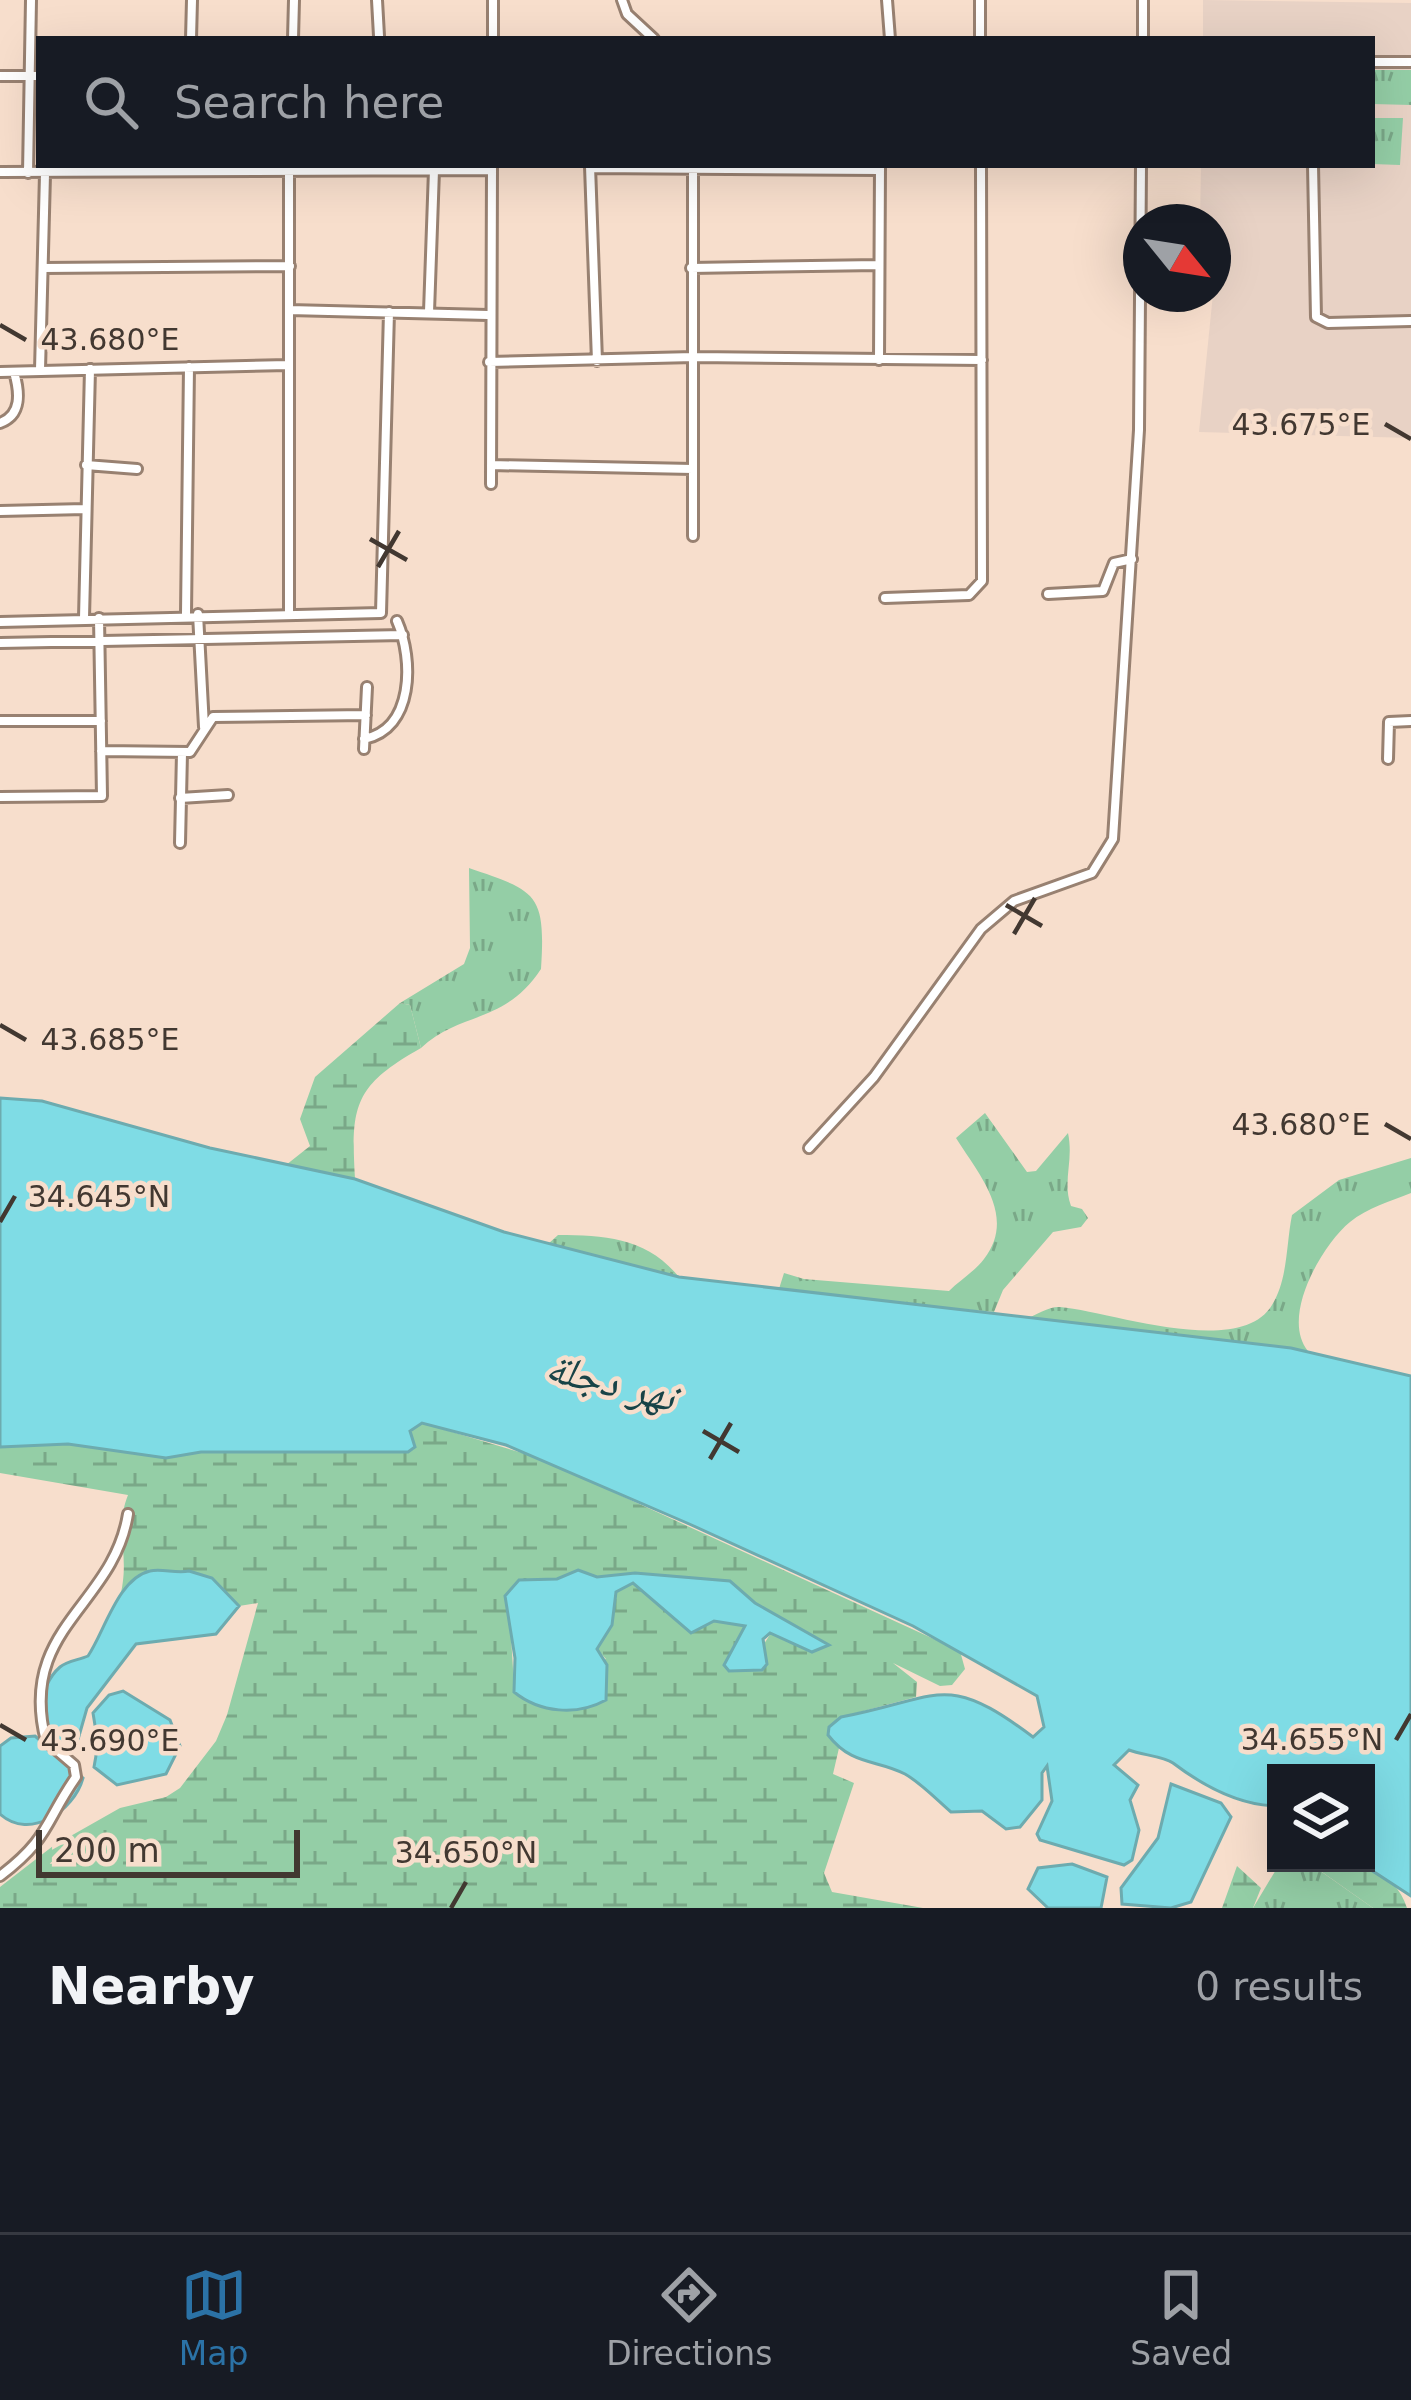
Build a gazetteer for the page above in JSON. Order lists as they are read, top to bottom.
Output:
{
  "water": ["نهر دجلة"],
  "scale_bar": "200 m",
  "north": "bottom right",
  "page": {
    "search": "Search here",
    "scale": "200 m",
    "heading": ["Nearby", "0 results"],
    "nav": ["Map", "Directions", "Saved"]
  },
  "coordinates": [
    "43.680°E",
    "43.675°E",
    "43.685°E",
    "34.645°N",
    "34.655°N",
    "43.690°E",
    "34.650°N"
  ]
}
